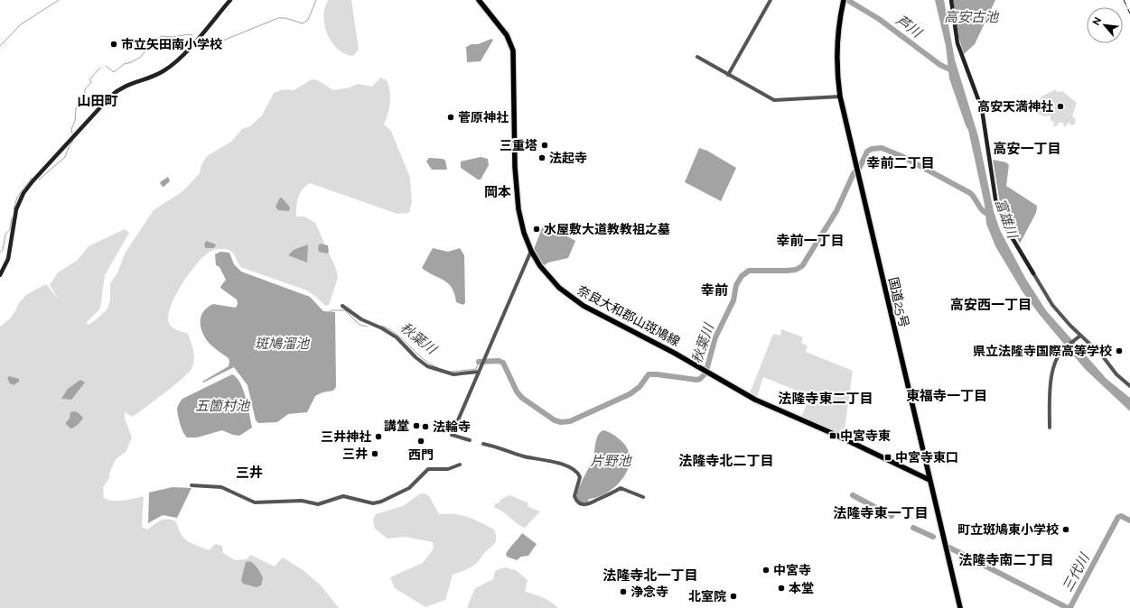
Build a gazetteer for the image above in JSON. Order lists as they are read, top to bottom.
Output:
{
  "streets": {
    "main road": ["国道25号", "奈良大和郡山斑鳩線"]
  },
  "crossings": [
    ["国道25号", "奈良大和郡山斑鳩線"]
  ],
  "districts": [
    "山田町",
    "高安一丁目",
    "幸前二丁目",
    "岡本",
    "幸前一丁目",
    "幸前",
    "高安西一丁目",
    "東福寺一丁目",
    "法隆寺東二丁目",
    "法隆寺北二丁目",
    "三井",
    "法隆寺東一丁目",
    "法隆寺南二丁目",
    "法隆寺北一丁目"
  ],
  "water": [
    "高安古池",
    "芦川",
    "富雄川",
    "秋葉川",
    "斑鳩溜池",
    "五箇村池",
    "片野池",
    "三代川"
  ],
  "places": {
    "other": [
      "市立矢田南小学校",
      "高安天満神社",
      "菅原神社",
      "三重塔",
      "法起寺",
      "水屋敷大道教教祖之墓",
      "県立法隆寺国際高等学校",
      "講堂",
      "法輪寺",
      "三井神社",
      "西門",
      "三井",
      "町立斑鳩東小学校",
      "中宮寺",
      "本堂",
      "浄念寺",
      "北室院"
    ],
    "transit": ["中宮寺東", "中宮寺東口"]
  },
  "north": "top left"
}
